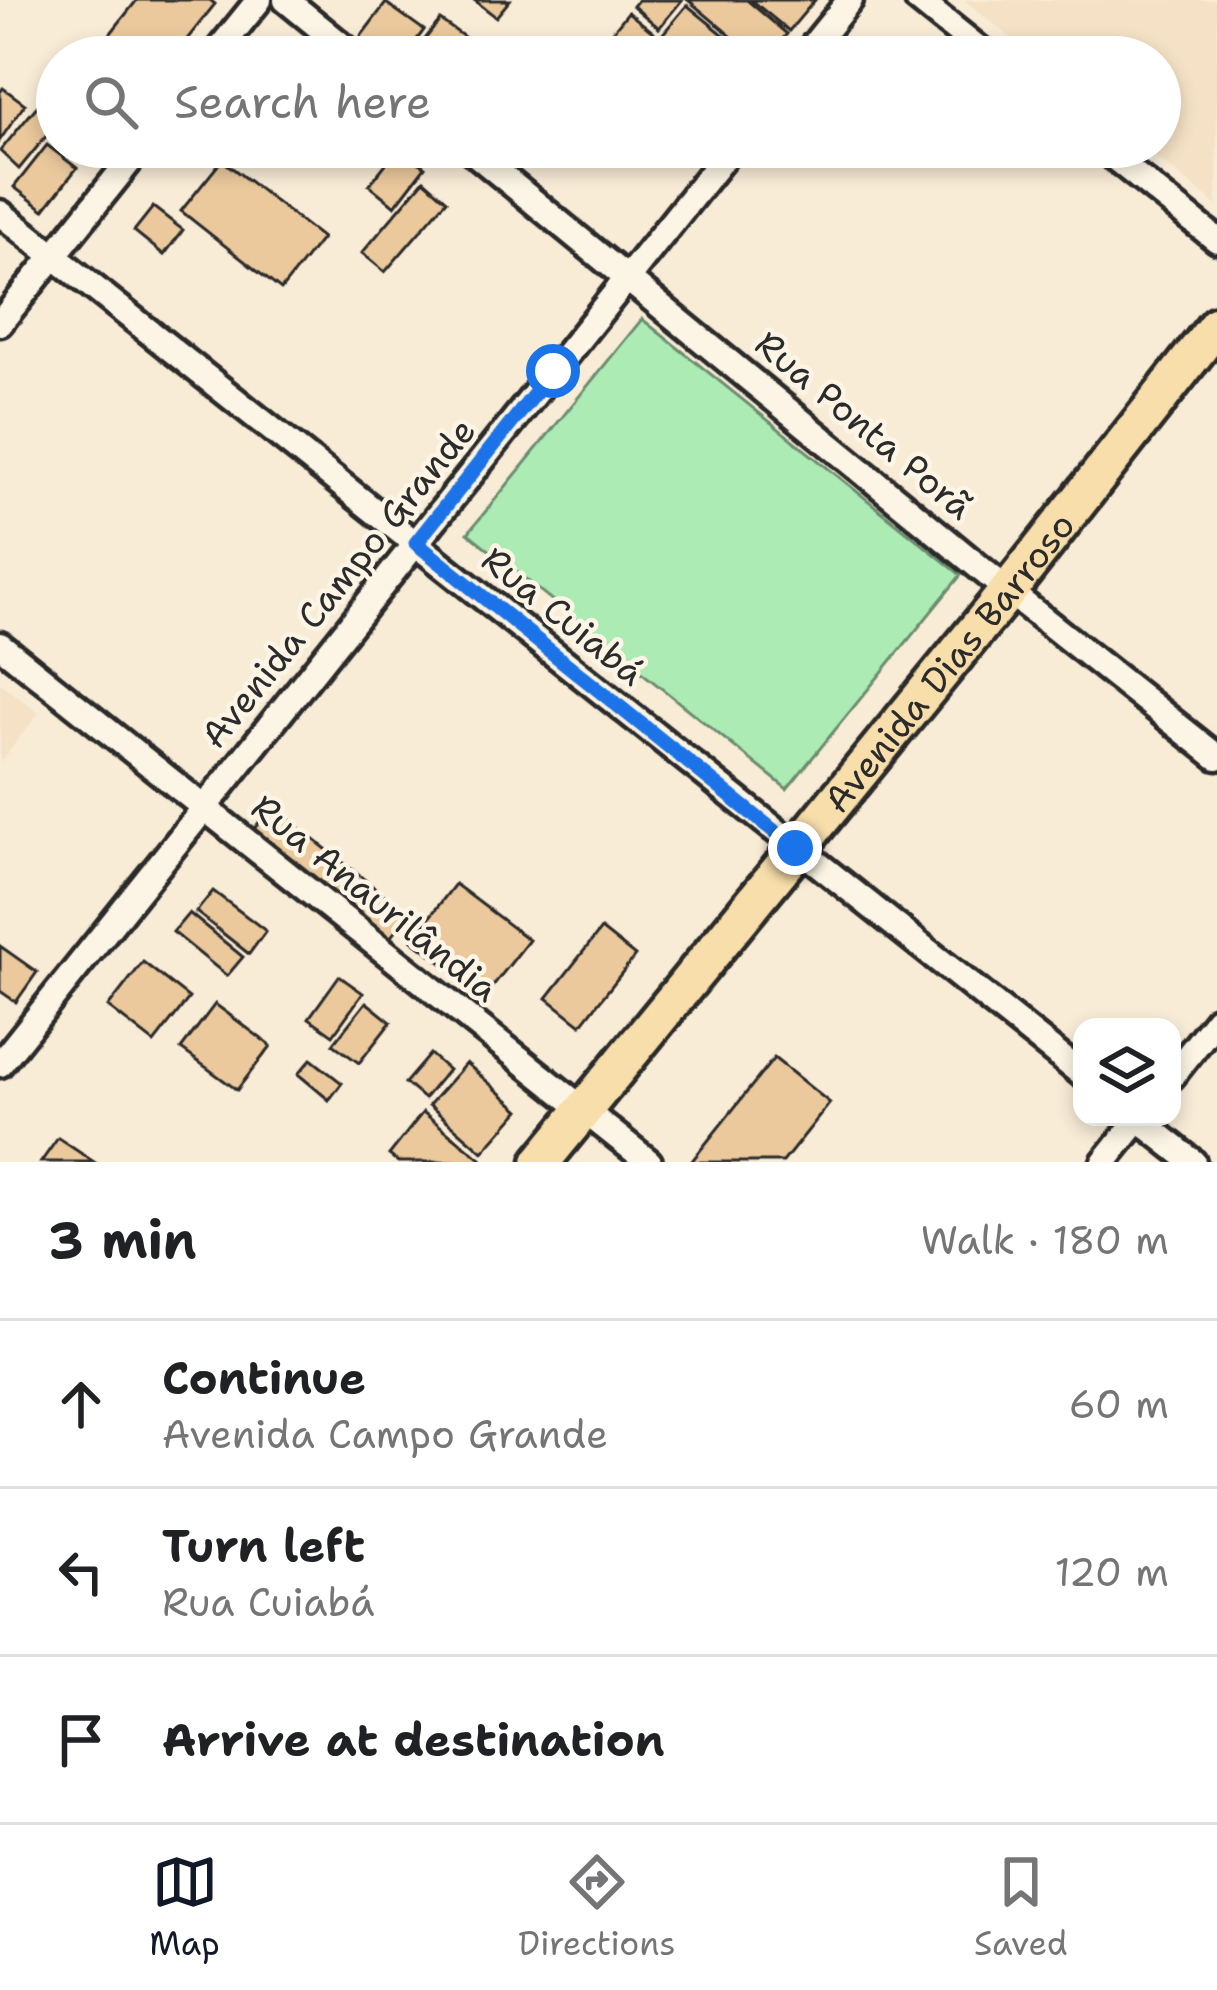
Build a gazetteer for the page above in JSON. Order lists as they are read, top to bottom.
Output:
{
  "streets": {
    "main road": ["Avenida Dias Barroso"],
    "street": [
      "Rua Ponta Porã",
      "Avenida Campo Grande",
      "Rua Cuiabá",
      "Rua Anaurilândia"
    ]
  },
  "crossings": [
    ["Rua Ponta Porã", "Avenida Campo Grande"],
    ["Rua Ponta Porã", "Avenida Dias Barroso"],
    ["Avenida Campo Grande", "Rua Cuiabá"],
    ["Avenida Campo Grande", "Rua Anaurilândia"],
    ["Rua Cuiabá", "Avenida Dias Barroso"],
    ["Avenida Dias Barroso", "Rua Anaurilândia"]
  ],
  "page": {
    "search": "Search here",
    "heading": ["3 min", "Walk · 180 m"],
    "list": [
      ["Continue", "Avenida Campo Grande", "60 m"],
      ["Turn left", "Rua Cuiabá", "120 m"],
      "Arrive at destination"
    ],
    "nav": ["Map", "Directions", "Saved"]
  }
}
